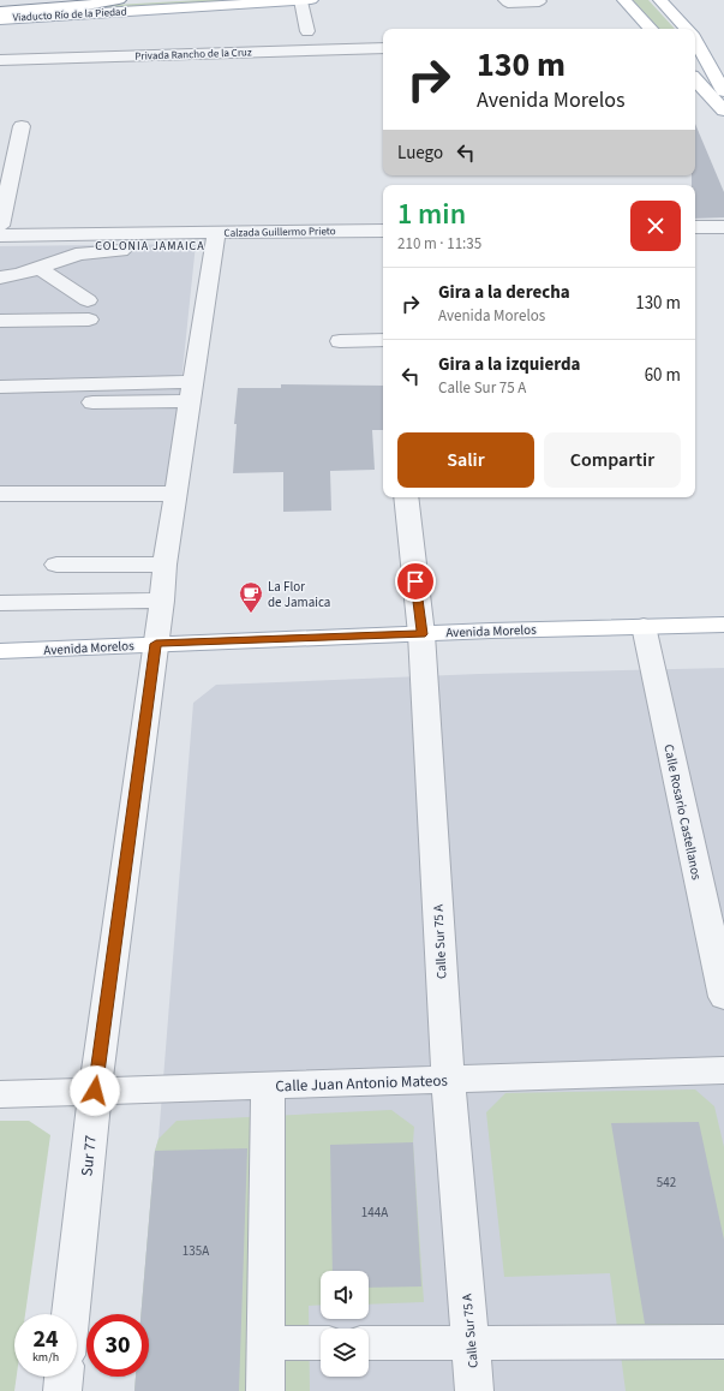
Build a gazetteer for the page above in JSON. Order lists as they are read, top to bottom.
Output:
{
  "streets": {
    "main road": ["Viaducto Río de la Piedad", "Avenida Morelos"],
    "street": [
      "Privada Rancho de la Cruz",
      "Calzada Guillermo Prieto",
      "Calle Rosario Castellanos",
      "Calle Sur 75 A",
      "Calle Juan Antonio Mateos",
      "Sur 77"
    ]
  },
  "crossings": [
    ["Calzada Guillermo Prieto", "Sur 77"],
    ["Avenida Morelos", "Calle Rosario Castellanos"],
    ["Avenida Morelos", "Calle Sur 75 A"],
    ["Avenida Morelos", "Sur 77"],
    ["Calle Sur 75 A", "Calle Juan Antonio Mateos"],
    ["Calle Juan Antonio Mateos", "Sur 77"]
  ],
  "districts": ["COLONIA JAMAICA"],
  "places": {
    "cafe": ["La Flor de Jamaica"]
  },
  "house_numbers": ["542", "144A", "135A"],
  "page": {
    "turn": ["130 m", "Avenida Morelos"],
    "then": "Luego",
    "heading": ["1 min", "210 m · 11:35"],
    "list": [
      {
        "name": "Gira a la derecha",
        "note": "Avenida Morelos",
        "value": "130 m"
      },
      {
        "name": "Gira a la izquierda",
        "note": "Calle Sur 75 A",
        "value": "60 m"
      }
    ],
    "buttons": ["Salir", "Compartir"],
    "speed": "24 km/h",
    "limit": "30"
  }
}
